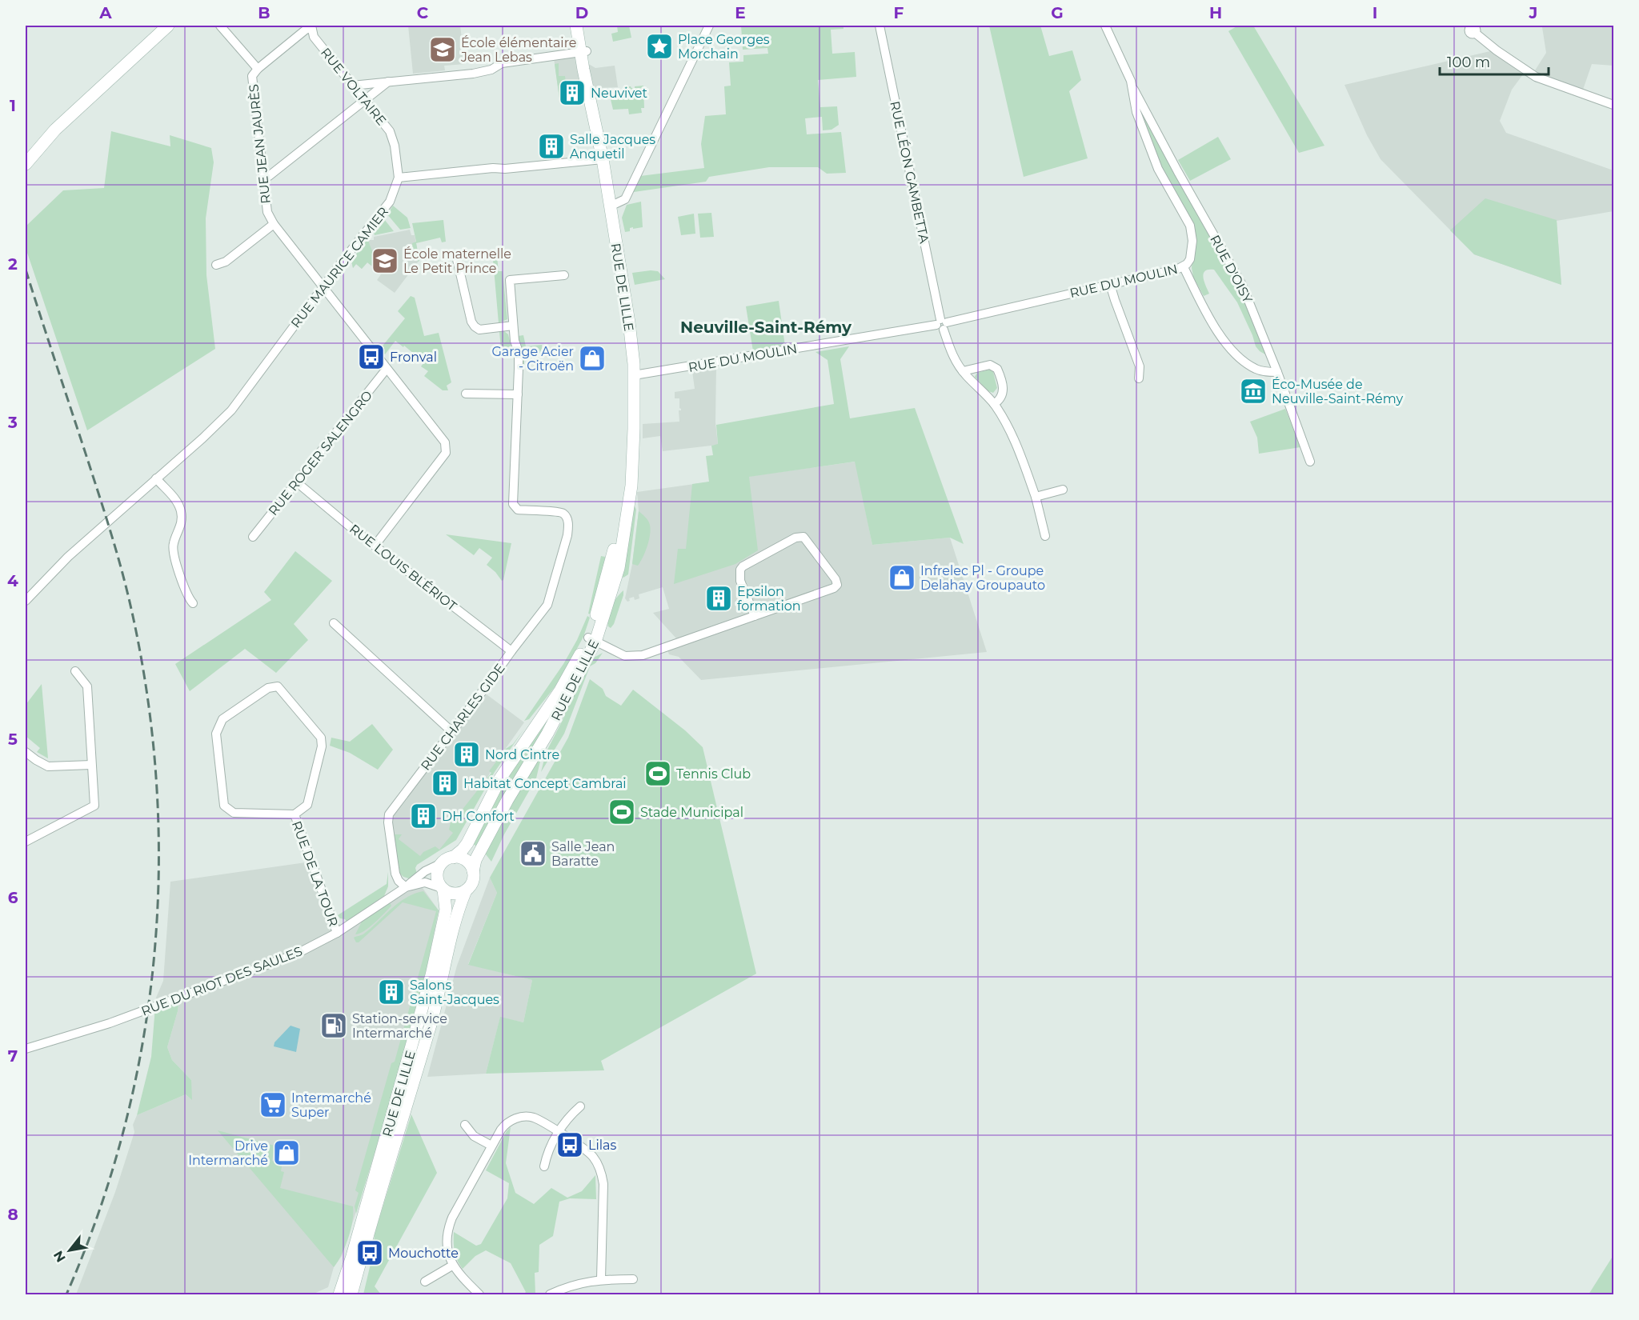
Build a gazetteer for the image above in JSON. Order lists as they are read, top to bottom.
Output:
{
  "streets": {
    "main road": ["RUE DE LILLE"],
    "street": [
      "RUE VOLTAIRE",
      "RUE JEAN JAURÈS",
      "RUE LÉON GAMBETTA",
      "RUE MAURICE CAMIER",
      "RUE D'OISY",
      "RUE DU MOULIN",
      "RUE ROGER SALENGRO",
      "RUE LOUIS BLÉRIOT",
      "RUE CHARLES GIDE",
      "RUE DE LA TOUR",
      "RUE DU RIOT DES SAULES"
    ]
  },
  "crossings": [
    ["RUE VOLTAIRE", "RUE MAURICE CAMIER"],
    ["RUE JEAN JAURÈS", "RUE MAURICE CAMIER"],
    ["RUE JEAN JAURÈS", "RUE ROGER SALENGRO"],
    ["RUE JEAN JAURÈS", "RUE LOUIS BLÉRIOT"],
    ["RUE LÉON GAMBETTA", "RUE DU MOULIN"],
    ["RUE D'OISY", "RUE DU MOULIN"],
    ["RUE DU MOULIN", "RUE DE LILLE"],
    ["RUE DE LILLE", "RUE DU RIOT DES SAULES"],
    ["RUE ROGER SALENGRO", "RUE LOUIS BLÉRIOT"],
    ["RUE LOUIS BLÉRIOT", "RUE CHARLES GIDE"],
    ["RUE CHARLES GIDE", "RUE DU RIOT DES SAULES"],
    ["RUE DE LA TOUR", "RUE DU RIOT DES SAULES"]
  ],
  "districts": ["Neuville-Saint-Rémy"],
  "places": {
    "place": ["Place Georges Morchain"],
    "school or university": ["École élémentaire Jean Lebas", "École maternelle Le Petit Prince"],
    "building": [
      "Neuvivet",
      "Salle Jacques Anquetil",
      "Epsilon formation",
      "Nord Cintre",
      "Habitat Concept Cambrai",
      "DH Confort",
      "Salons Saint-Jacques"
    ],
    "bus stop": ["Fronval", "Lilas", "Mouchotte"],
    "shop": ["Garage Acier - Citroën", "Infrelec Pl - Groupe Delahay Groupauto", "Drive Intermarché"],
    "museum": ["Éco-Musée de Neuville-Saint-Rémy"],
    "sports": ["Tennis Club", "Stade Municipal"],
    "public building": ["Salle Jean Baratte"],
    "fuel station": ["Station-service Intermarché"],
    "supermarket": ["Intermarché Super"]
  },
  "scale_bar": "100 m",
  "north": "bottom left",
  "grid": {
    "columns": [
      "A",
      "B",
      "C",
      "D",
      "E",
      "F",
      "G",
      "H",
      "I",
      "J"
    ],
    "rows": [
      "1",
      "2",
      "3",
      "4",
      "5",
      "6",
      "7",
      "8"
    ]
  }
}
